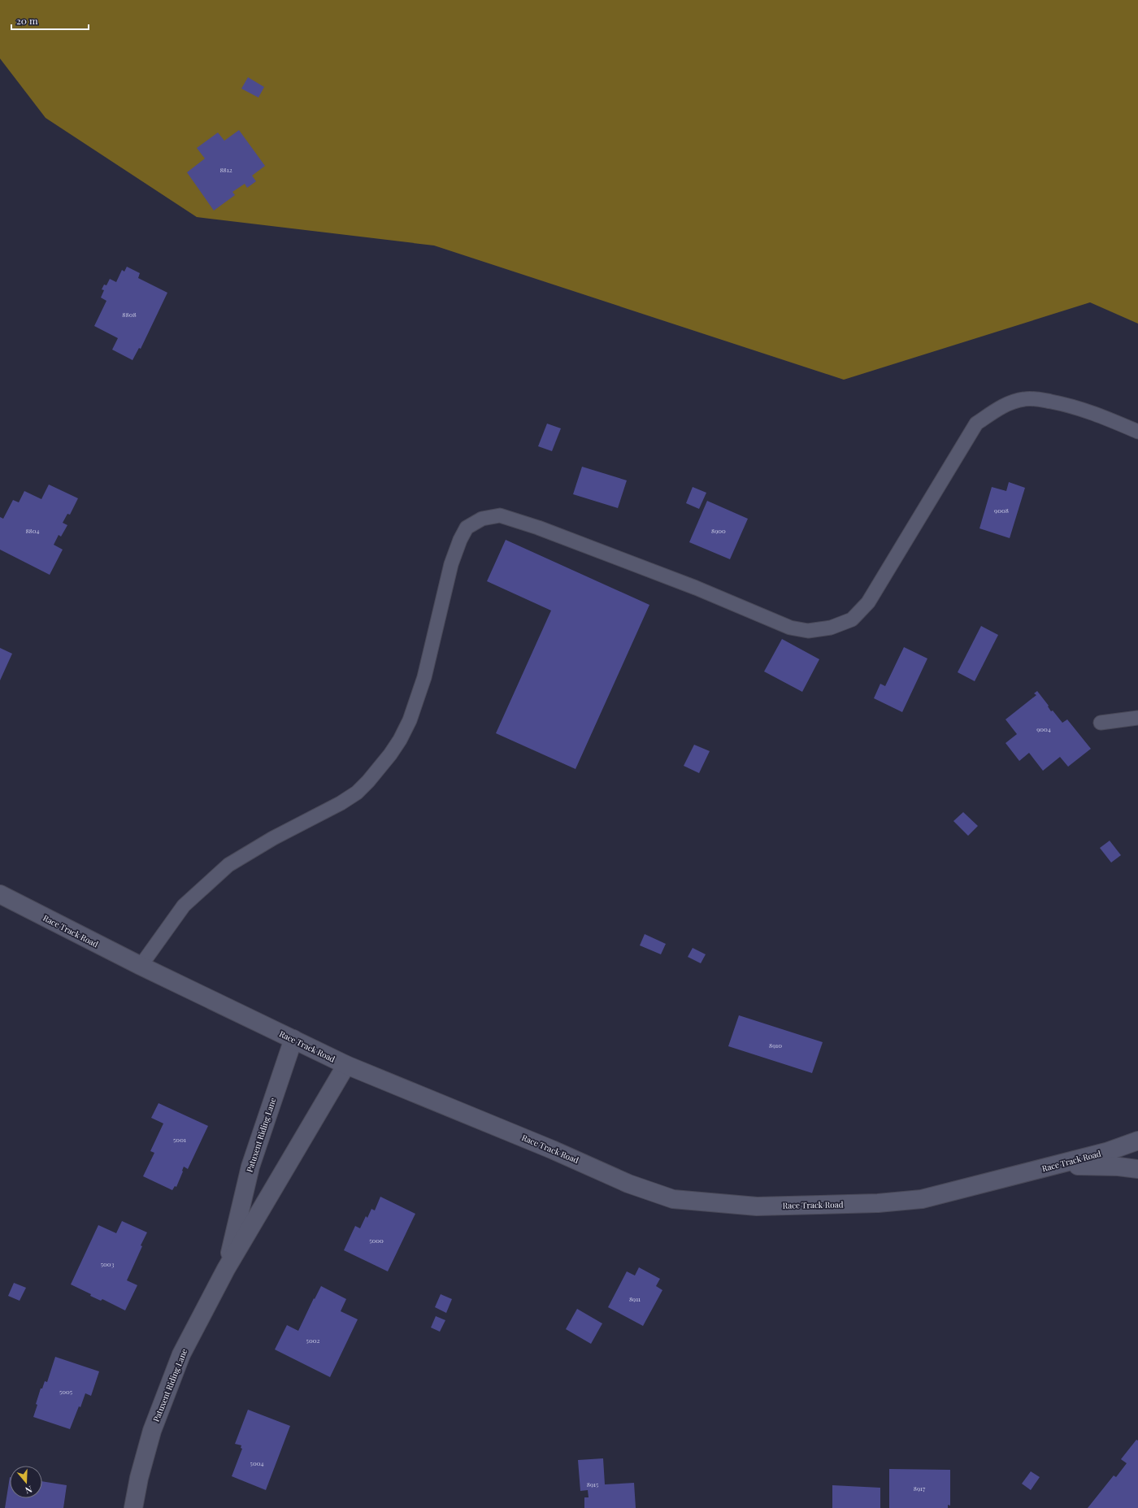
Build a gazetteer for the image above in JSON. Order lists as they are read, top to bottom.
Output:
{
  "streets": {
    "street": ["Race Track Road", "Patuxent Riding Lane"]
  },
  "crossings": [
    ["Race Track Road", "Patuxent Riding Lane"]
  ],
  "house_numbers": [
    "8812",
    "8808",
    "9008",
    "8804",
    "8900",
    "9004",
    "8910",
    "5001",
    "5000",
    "5003",
    "8911",
    "5002",
    "5005",
    "5004",
    "8915",
    "8917"
  ],
  "scale_bar": "20 m",
  "north": "bottom"
}
